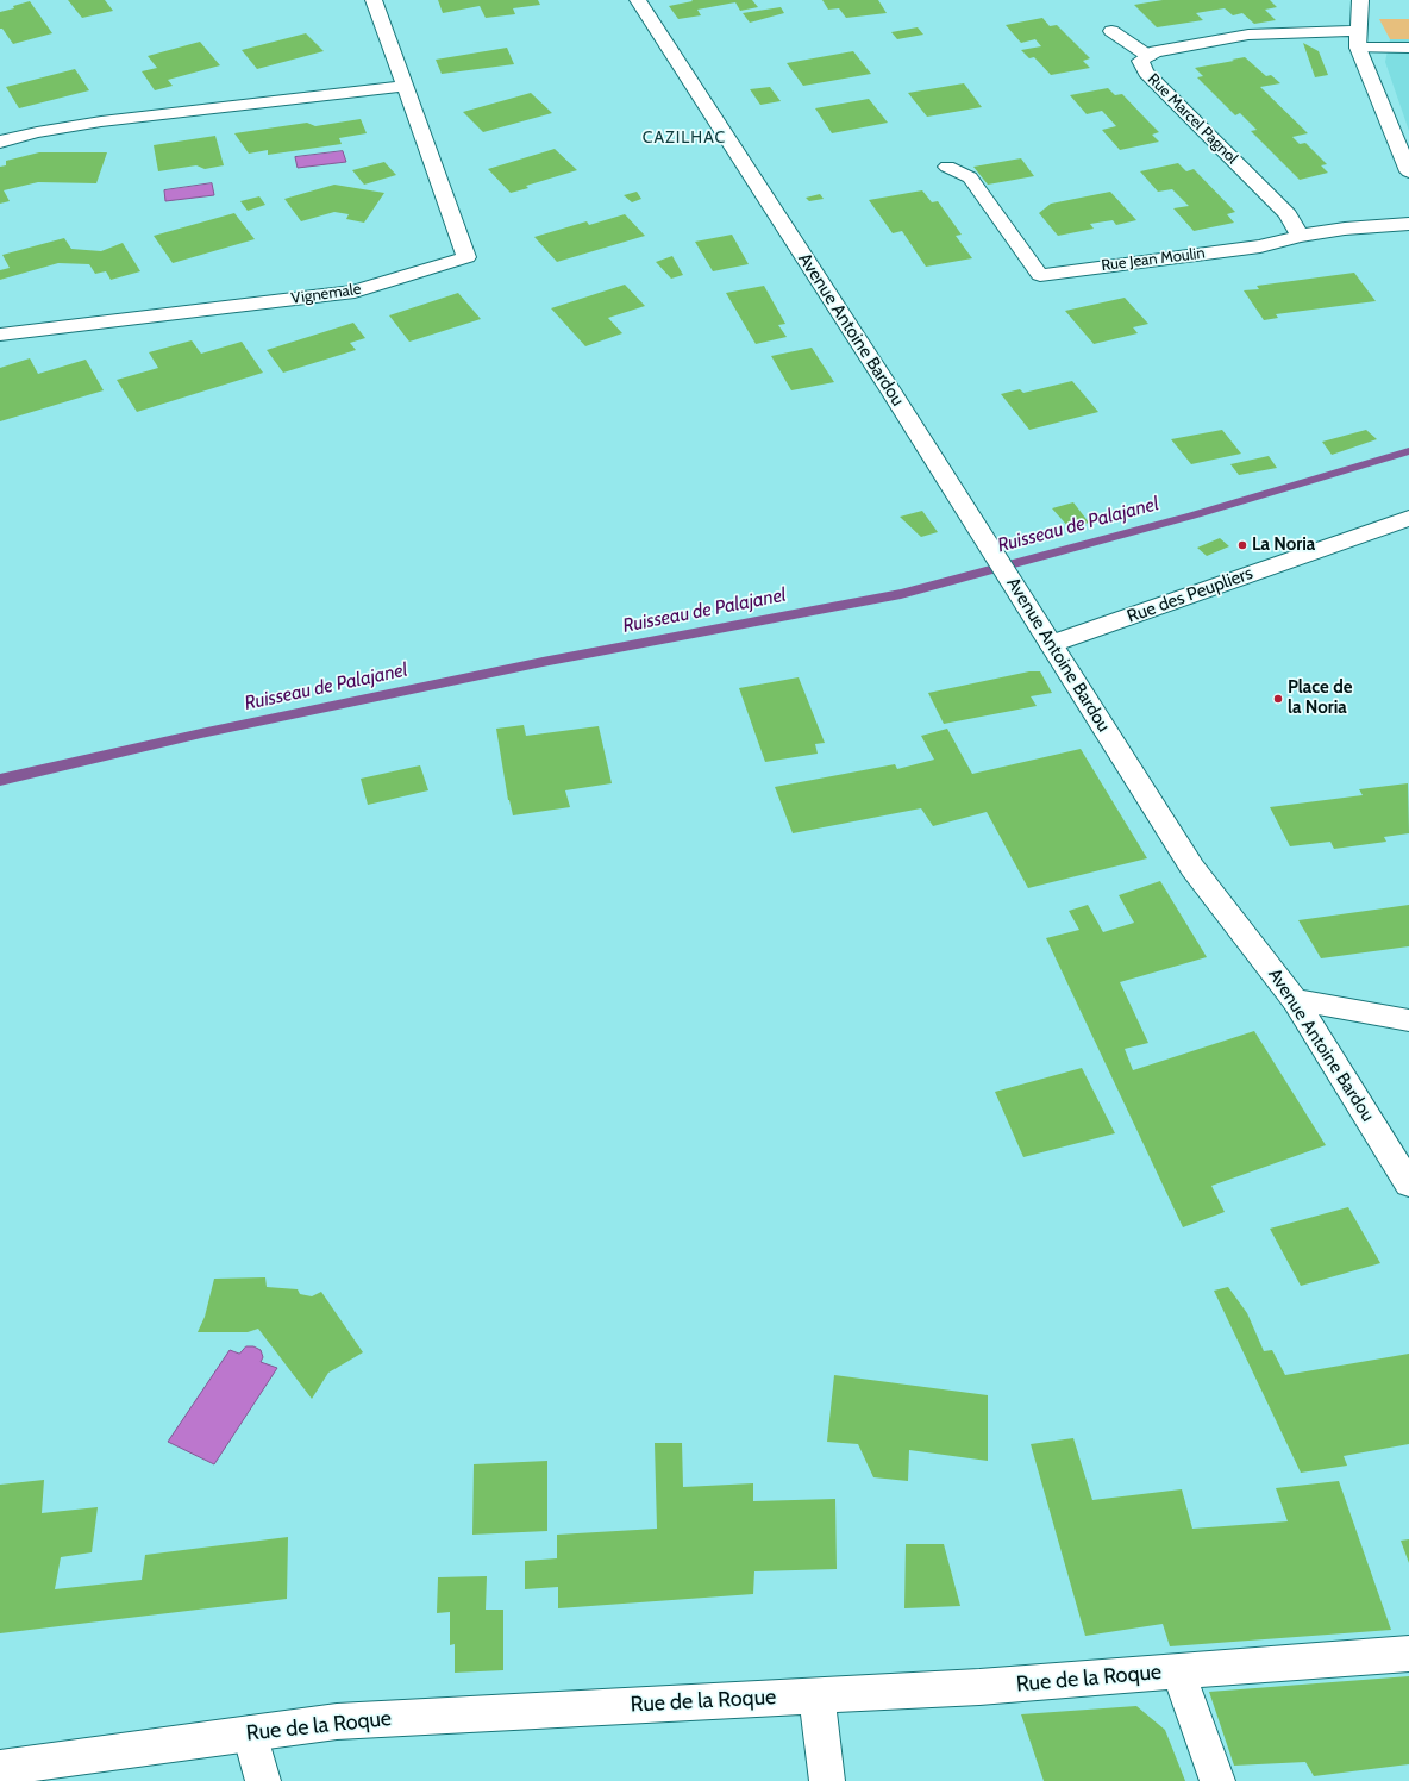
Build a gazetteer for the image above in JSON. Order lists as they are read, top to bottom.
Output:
{
  "streets": {
    "street": [
      "Rue Marcel Pagnol",
      "Rue Jean Moulin",
      "Vignemale",
      "Avenue Antoine Bardou",
      "Rue des Peupliers",
      "Rue de la Roque"
    ]
  },
  "crossings": [
    ["Rue Marcel Pagnol", "Rue Jean Moulin"],
    ["Avenue Antoine Bardou", "Rue des Peupliers"]
  ],
  "districts": ["CAZILHAC"],
  "water": ["Ruisseau de Palajanel"],
  "places": ["La Noria", "Place de la Noria"]
}
